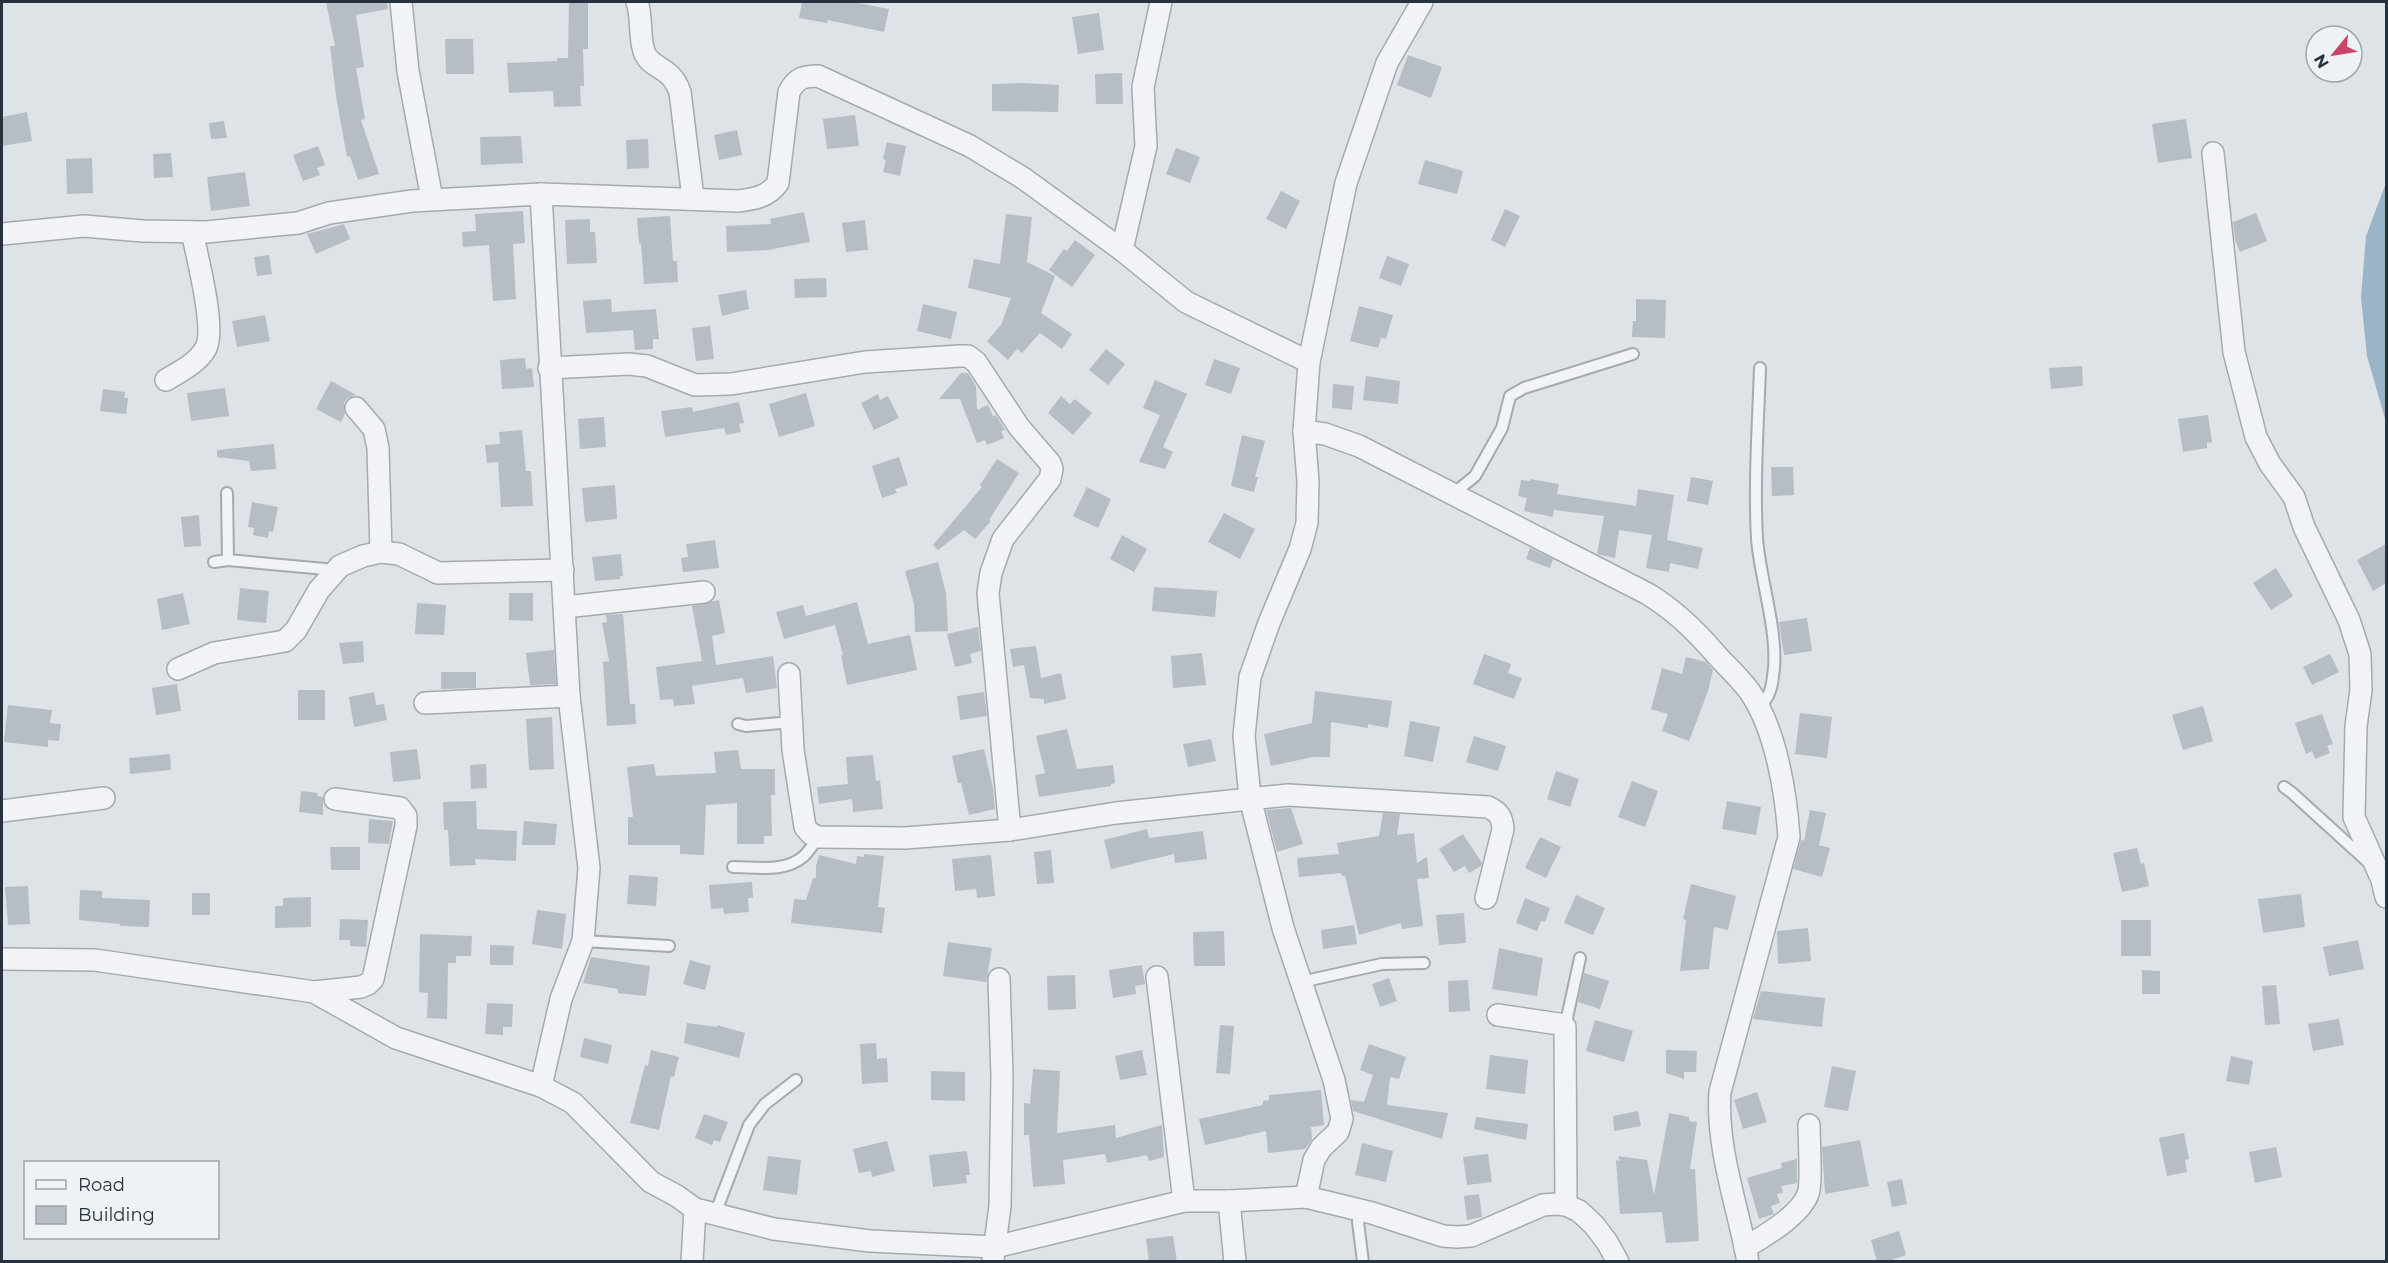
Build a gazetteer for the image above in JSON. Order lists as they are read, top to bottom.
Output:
{
  "legend": ["Road", "Building"],
  "north": "bottom left"
}
